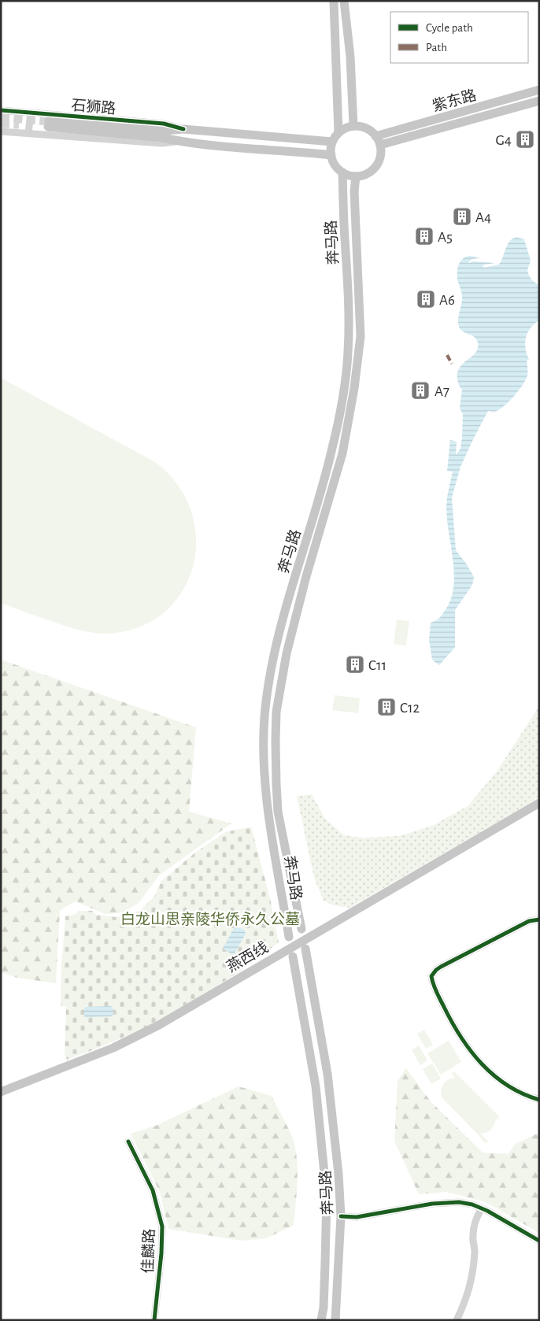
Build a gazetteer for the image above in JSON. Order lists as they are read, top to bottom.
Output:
{
  "streets": {
    "main road": [
      "紫东路",
      "石狮路",
      "奔马路",
      "燕西线"
    ],
    "street": ["佳麟路"]
  },
  "crossings": [
    ["紫东路", "石狮路"],
    ["紫东路", "奔马路"],
    ["石狮路", "奔马路"]
  ],
  "parks": ["白龙山思亲陵华侨永久公墓"],
  "places": {
    "building": [
      "G4",
      "A4",
      "A5",
      "A6",
      "A7",
      "C11",
      "C12"
    ]
  },
  "legend": ["Cycle path", "Path"]
}
